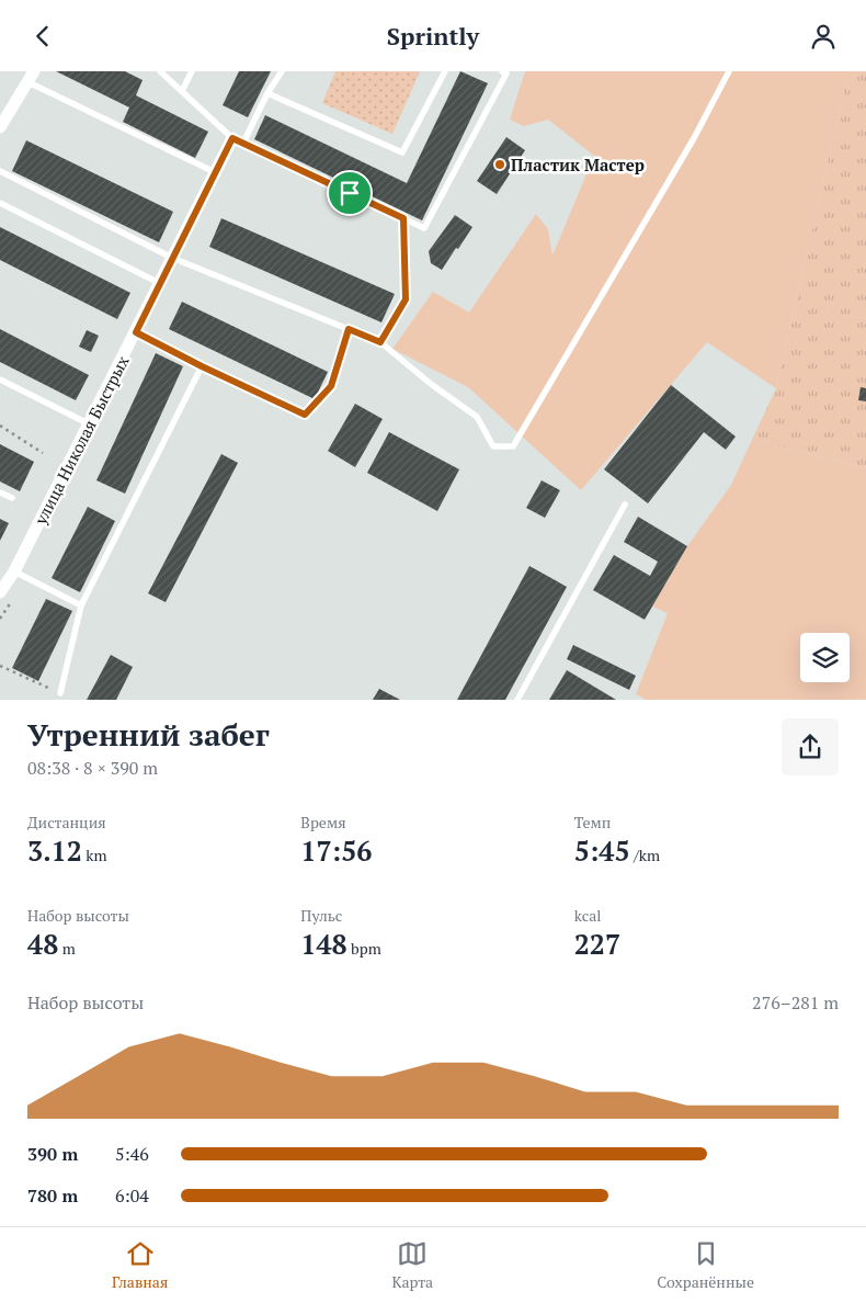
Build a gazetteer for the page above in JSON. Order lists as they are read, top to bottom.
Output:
{
  "streets": {
    "street": ["улица Николая Быстрых"]
  },
  "places": ["Пластик Мастер"],
  "page": {
    "header": "Sprintly",
    "heading": ["Утренний забег", "08:38 · 8 × 390 m"],
    "stats": [
      ["Дистанция", "3.12 km"],
      ["Время", "17:56"],
      ["Темп", "5:45 /km"],
      ["Набор высоты", "48 m"],
      ["Пульс", "148 bpm"],
      ["kcal", "227"]
    ],
    "chart": ["Набор высоты", "276–281 m"],
    "list": [
      {
        "name": "390 m",
        "note": "5:46"
      },
      {
        "name": "780 m",
        "note": "6:04"
      }
    ],
    "tabs": ["Главная", "Карта", "Сохранённые"]
  }
}
